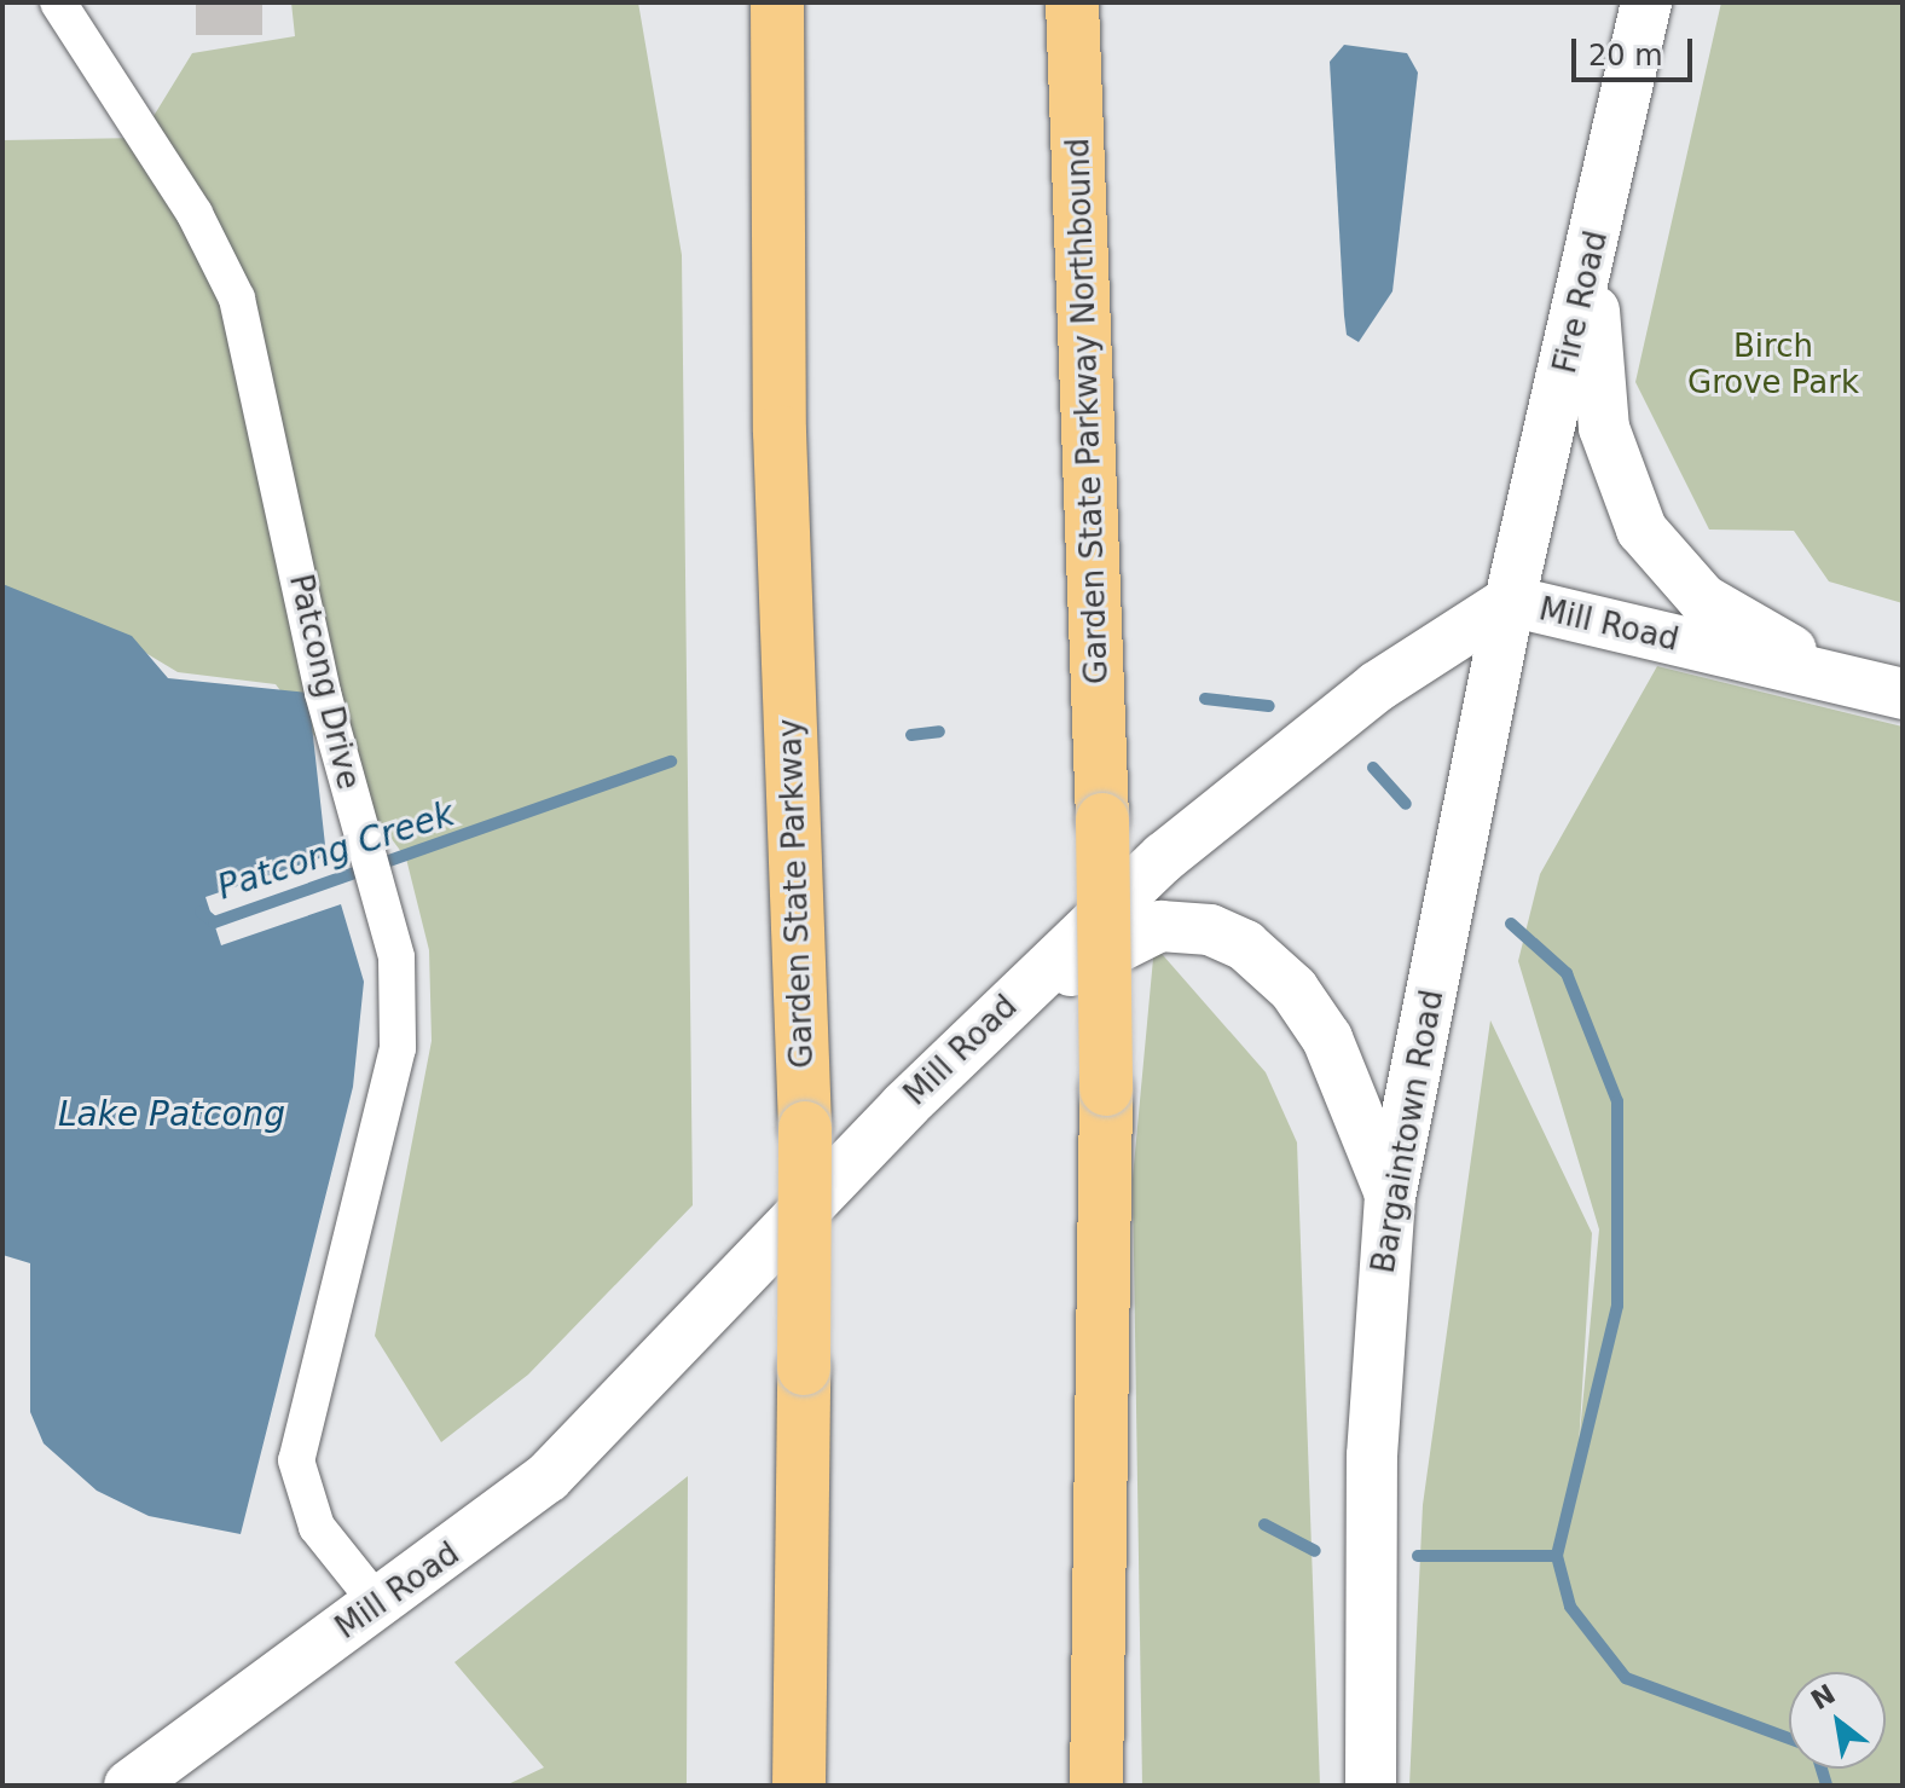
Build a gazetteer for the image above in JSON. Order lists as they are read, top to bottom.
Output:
{
  "streets": {
    "highway": ["Garden State Parkway Northbound", "Garden State Parkway"],
    "main road": ["Fire Road", "Mill Road", "Bargaintown Road"],
    "street": ["Patcong Drive"]
  },
  "crossings": [
    ["Fire Road", "Mill Road"],
    ["Fire Road", "Bargaintown Road"],
    ["Mill Road", "Patcong Drive"],
    ["Mill Road", "Bargaintown Road"]
  ],
  "water": ["Patcong Creek", "Lake Patcong"],
  "parks": ["Birch Grove Park"],
  "scale_bar": "20 m",
  "north": "top left"
}
